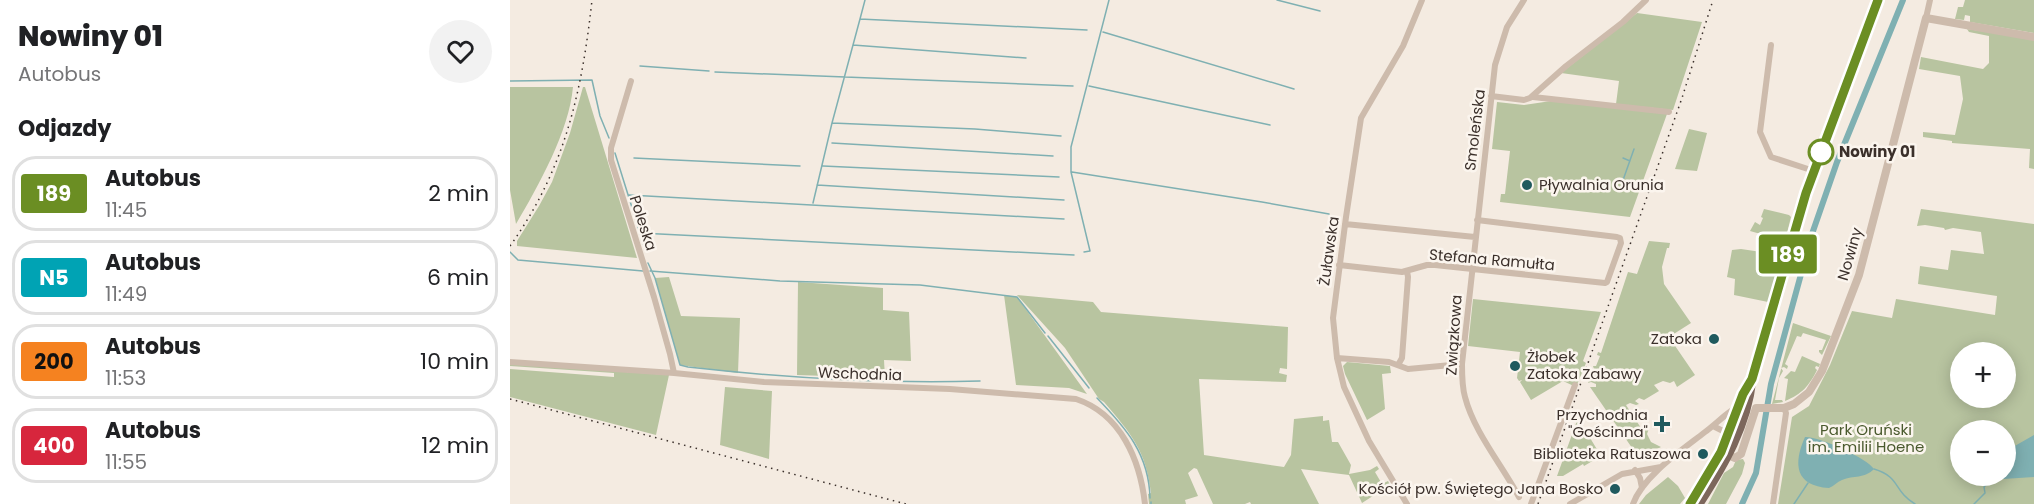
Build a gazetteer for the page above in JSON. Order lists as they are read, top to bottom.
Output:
{
  "streets": {
    "street": [
      "Smoleńska",
      "Poleska",
      "Żuławska",
      "Nowiny",
      "Stefana Ramułta",
      "Związkowa",
      "Wschodnia"
    ]
  },
  "crossings": [
    ["Smoleńska", "Stefana Ramułta"],
    ["Smoleńska", "Związkowa"],
    ["Poleska", "Wschodnia"],
    ["Żuławska", "Stefana Ramułta"],
    ["Stefana Ramułta", "Związkowa"]
  ],
  "parks": ["Park Oruński im. Emilii Hoene"],
  "places": {
    "other": [
      "Nowiny 01",
      "Pływalnia Orunia",
      "Zatoka",
      "Żłobek Zatoka Zabawy",
      "Biblioteka Ratuszowa",
      "Kościół pw. Świętego Jana Bosko"
    ],
    "health": ["Przychodnia \"Gościnna\""]
  },
  "lines": ["bus line 189"],
  "page": {
    "heading": [
      ["Nowiny 01", "Autobus"],
      "Odjazdy"
    ],
    "on_map": "189",
    "list": [
      {
        "mark": "189",
        "name": "Autobus",
        "note": "11:45",
        "value": "2 min"
      },
      {
        "mark": "N5",
        "name": "Autobus",
        "note": "11:49",
        "value": "6 min"
      },
      {
        "mark": "200",
        "name": "Autobus",
        "note": "11:53",
        "value": "10 min"
      },
      {
        "mark": "400",
        "name": "Autobus",
        "note": "11:55",
        "value": "12 min"
      }
    ],
    "map_buttons": ["+", "−"]
  }
}
